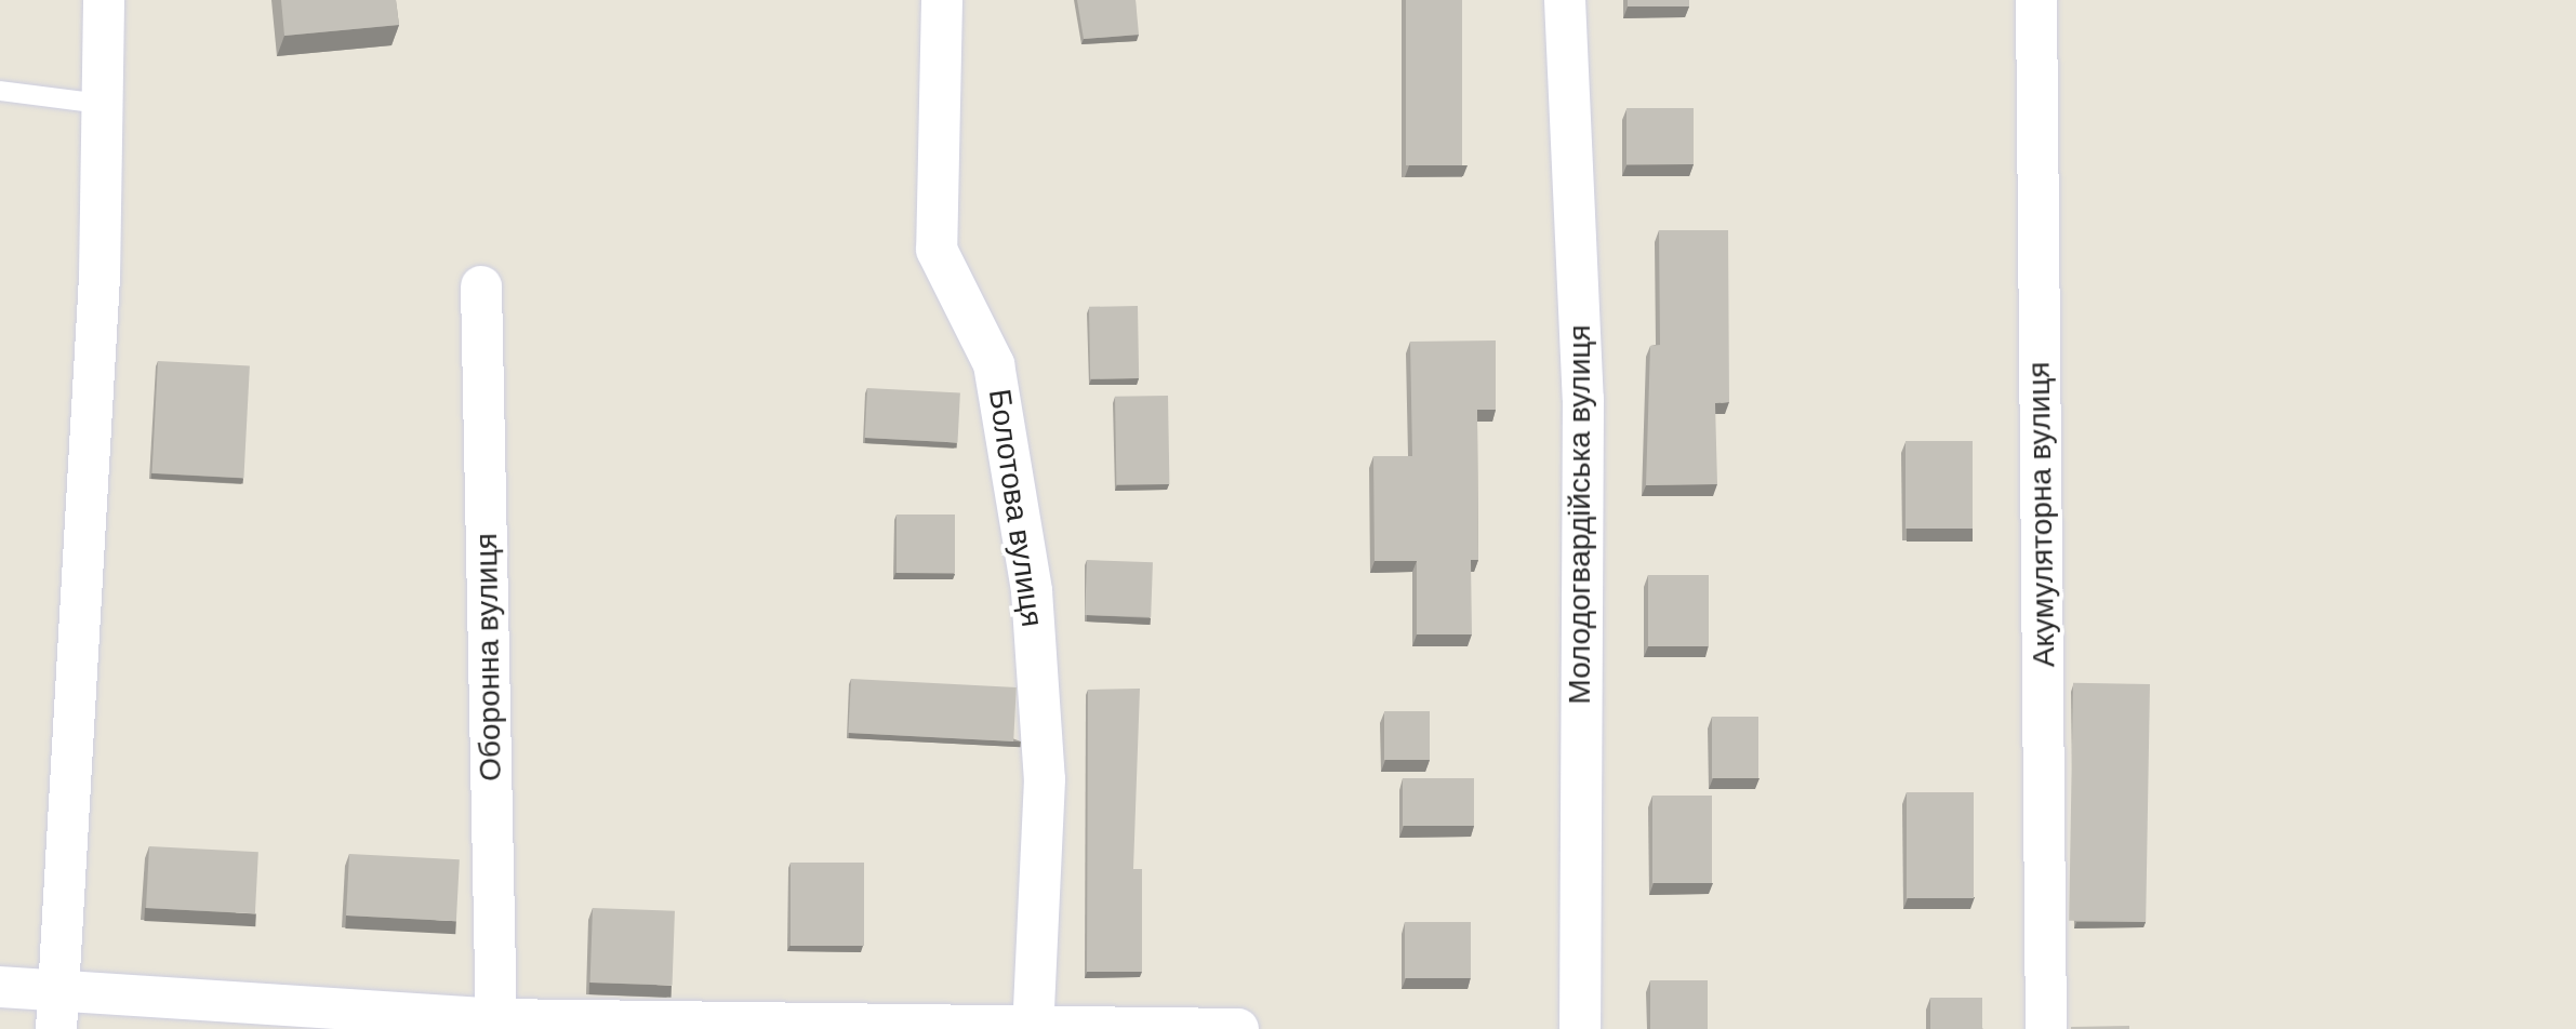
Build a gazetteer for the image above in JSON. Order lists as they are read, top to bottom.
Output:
{
  "streets": {
    "street": [
      "Болотова вулиця",
      "Молодогвардійська вулиця",
      "Акумуляторна вулиця",
      "Оборонна вулиця"
    ]
  }
}
